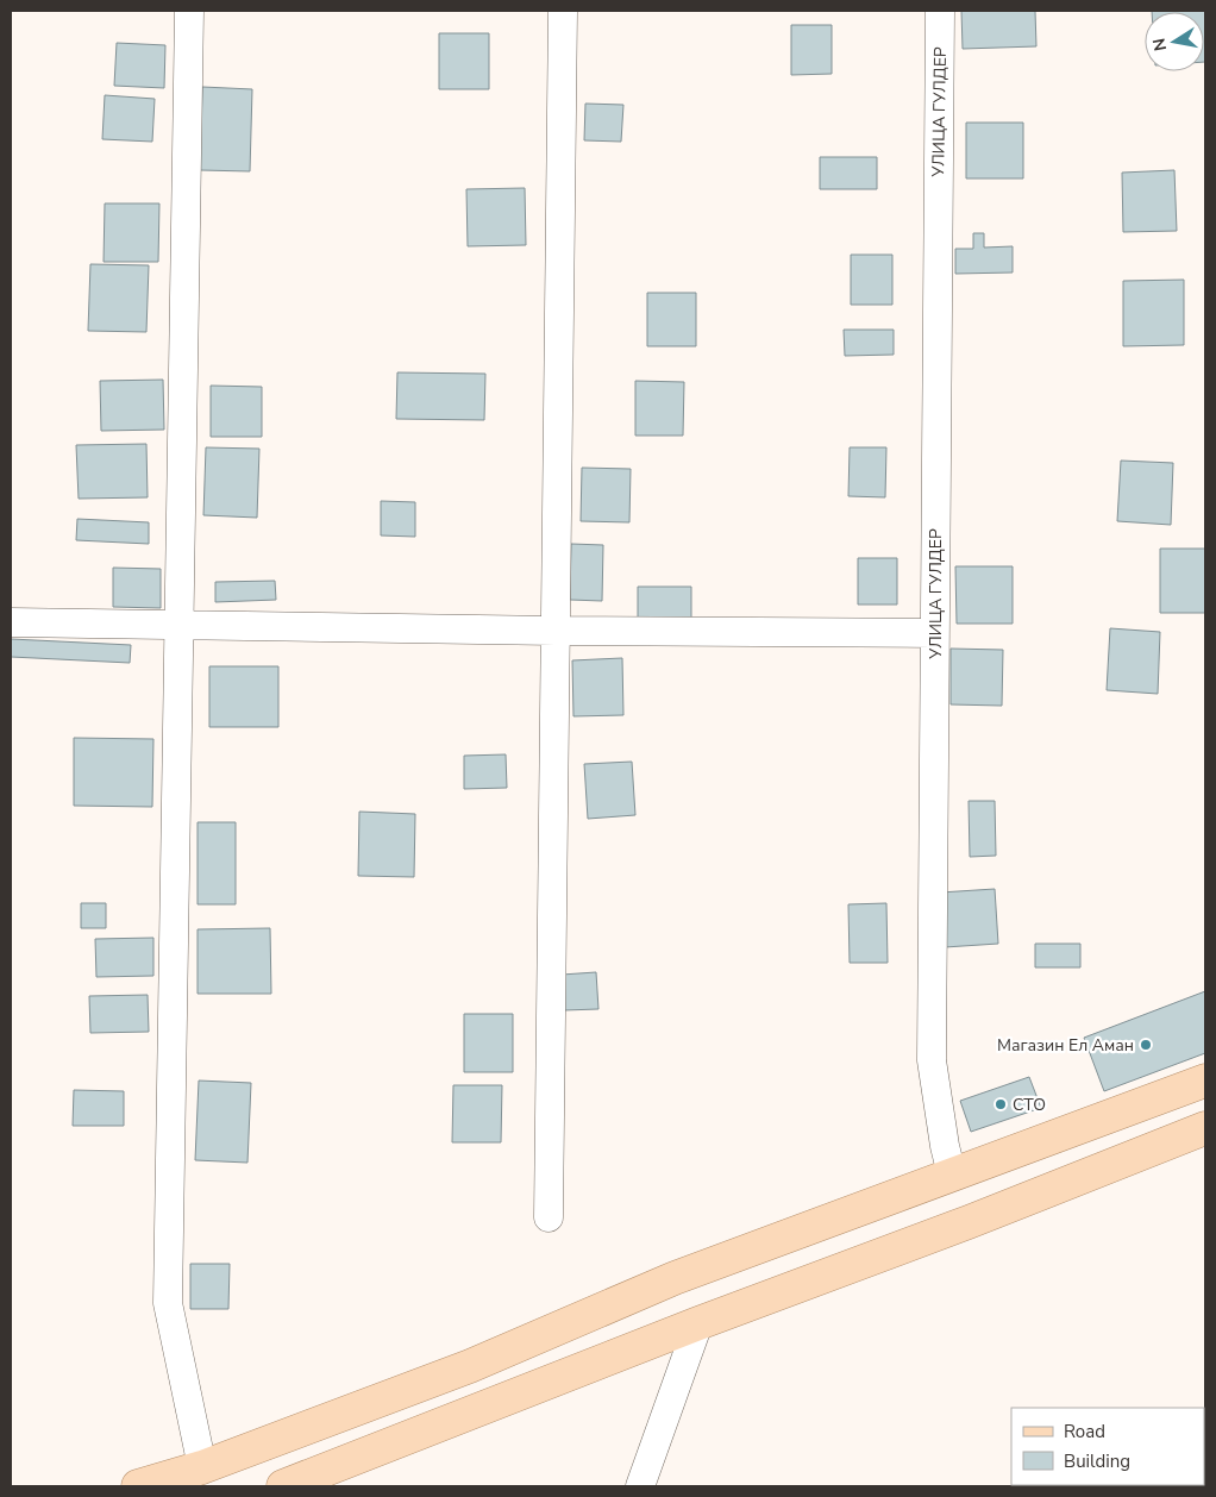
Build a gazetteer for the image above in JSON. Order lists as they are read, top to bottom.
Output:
{
  "streets": {
    "street": ["УЛИЦА ГУЛДЕР"]
  },
  "places": ["Магазин Ел Аман", "СТО"],
  "legend": ["Road", "Building"],
  "north": "left"
}
